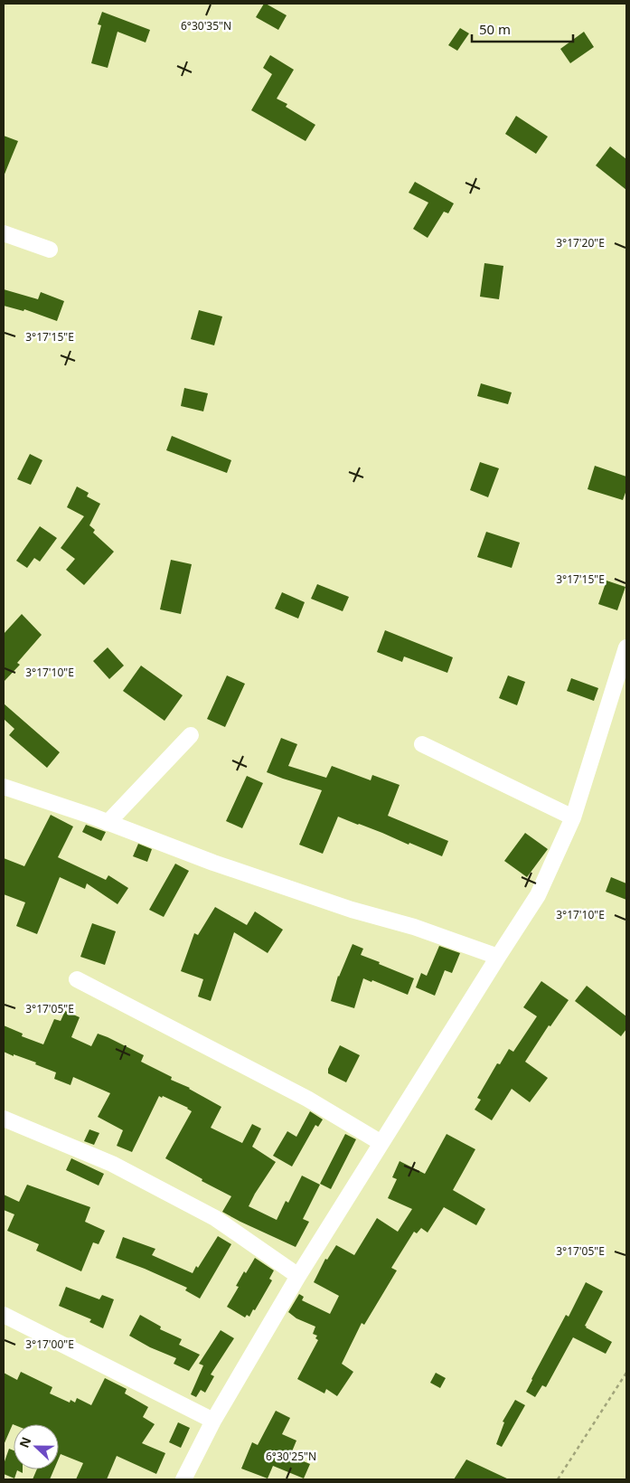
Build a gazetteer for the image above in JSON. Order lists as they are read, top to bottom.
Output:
{
  "scale_bar": "50 m",
  "north": "left",
  "coordinates": [
    "6°30'35\"N",
    "3°17'20\"E",
    "3°17'15\"E",
    "3°17'10\"E",
    "3°17'05\"E",
    "3°17'00\"E",
    "6°30'25\"N"
  ]
}
